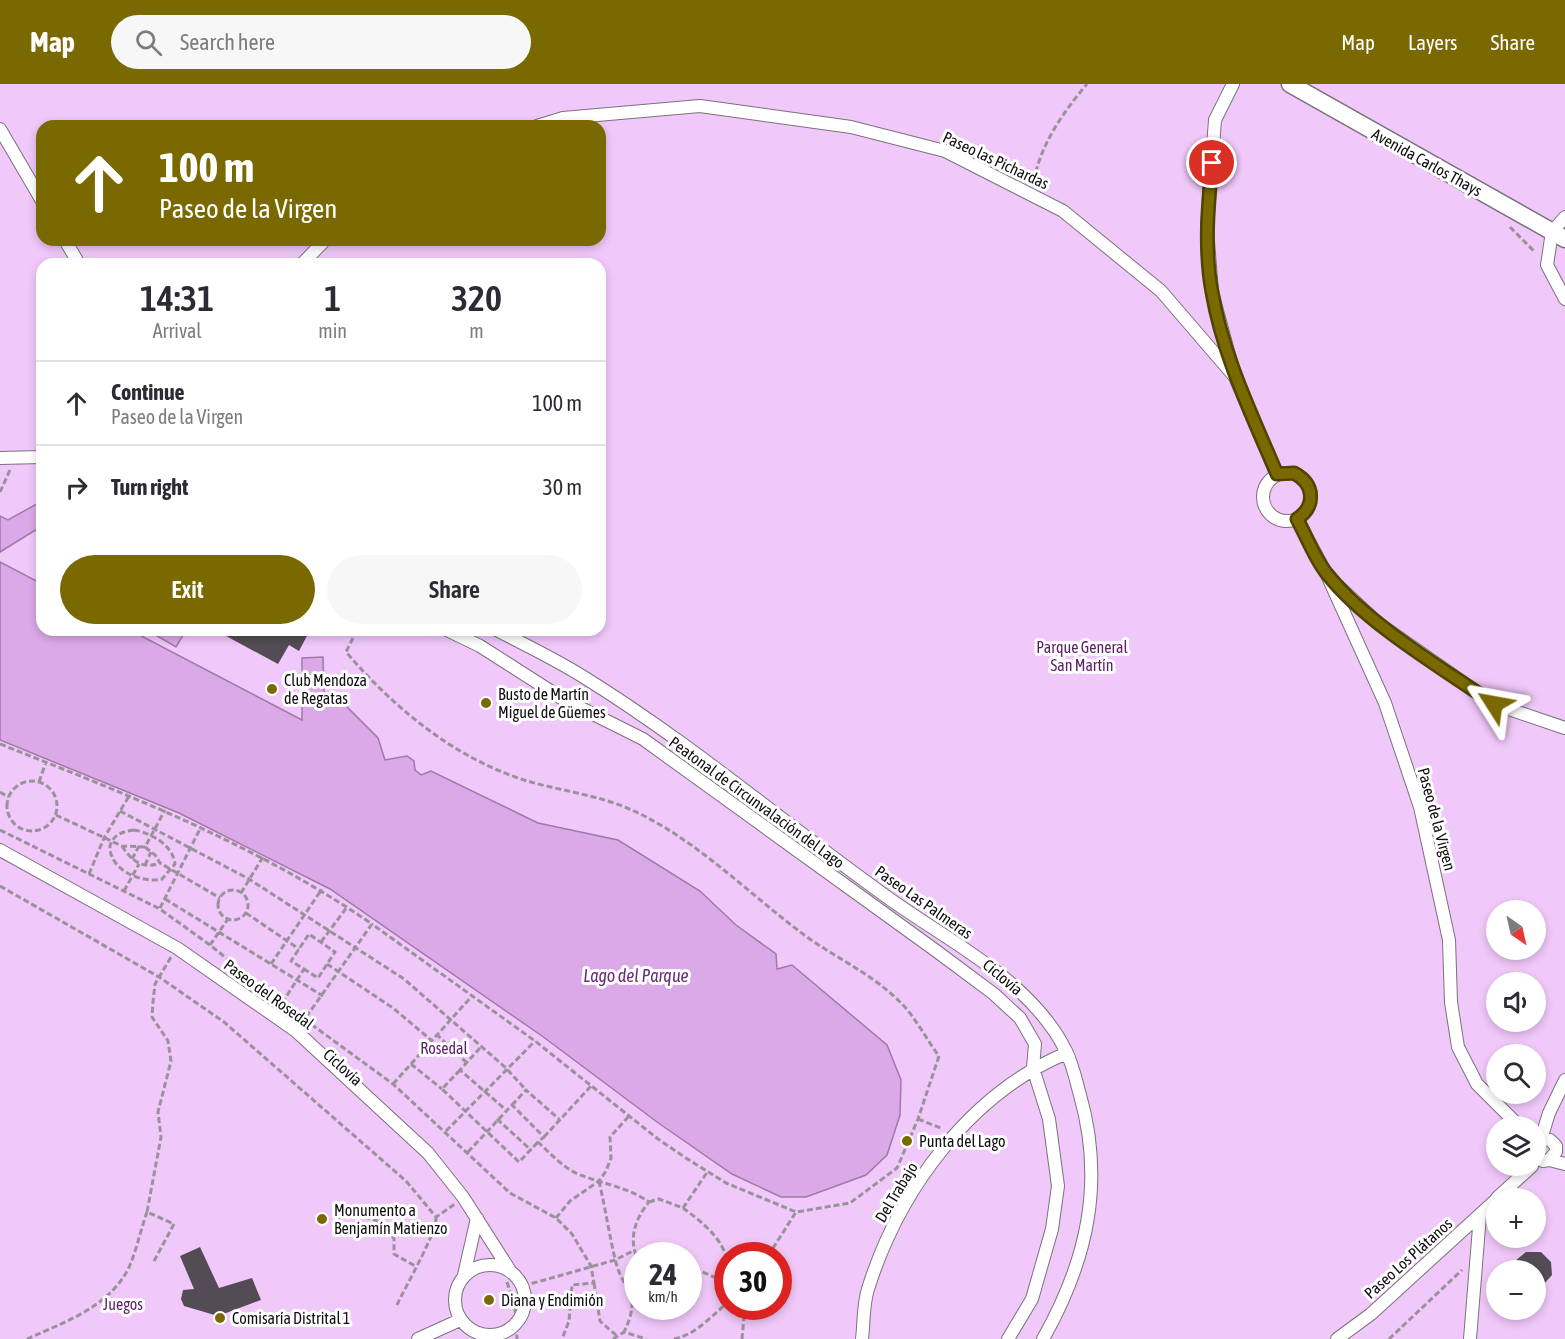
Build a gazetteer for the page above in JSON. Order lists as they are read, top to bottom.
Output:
{
  "streets": {
    "street": [
      "Paseo las Pichardas",
      "Avenida Carlos Thays",
      "Peatonal de Circunvalación del Lago",
      "Paseo de la Virgen",
      "Paseo Las Palmeras",
      "Paseo del Rosedal",
      "Del Trabajo",
      "Paseo Los Plátanos"
    ]
  },
  "crossings": [
    ["Paseo las Pichardas", "Paseo de la Virgen"],
    ["Peatonal de Circunvalación del Lago", "Del Trabajo"],
    ["Paseo Las Palmeras", "Del Trabajo"]
  ],
  "water": ["Lago del Parque"],
  "parks": ["Parque General San Martín", "Rosedal", "Juegos"],
  "places": [
    "Club Mendoza de Regatas",
    "Busto de Martín Miguel de Güemes",
    "Punta del Lago",
    "Monumento a Benjamín Matienzo",
    "Diana y Endimión",
    "Comisaría Distrital 1"
  ],
  "north": "bottom right",
  "page": {
    "header": "Map",
    "search": "Search here",
    "nav": ["Map", "Layers", "Share"],
    "turn": ["100 m", "Paseo de la Virgen"],
    "eta": [
      "14:31",
      "Arrival",
      "1",
      "min",
      "320",
      "m"
    ],
    "list": [
      {
        "name": "Continue",
        "note": "Paseo de la Virgen",
        "value": "100 m"
      },
      {
        "name": "Turn right",
        "value": "30 m"
      }
    ],
    "buttons": ["Exit", "Share"],
    "map_buttons": ["+", "−"],
    "speed": "24 km/h",
    "limit": "30"
  }
}
